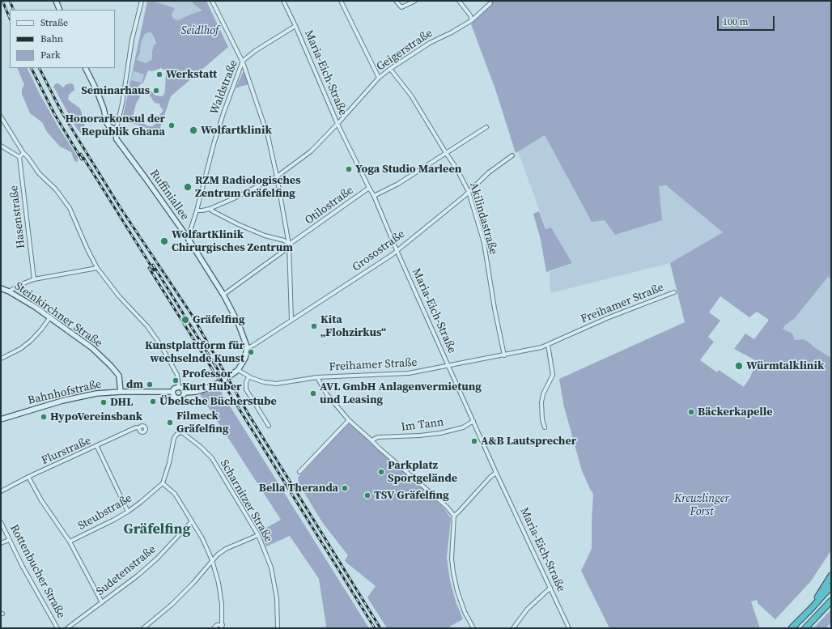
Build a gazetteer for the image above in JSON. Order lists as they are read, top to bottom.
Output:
{
  "streets": {
    "street": [
      "Geigerstraße",
      "Maria-Eich-Straße",
      "Waldstraße",
      "Ruffiniallee",
      "Otilostraße",
      "Hasenstraße",
      "Akilindastraße",
      "Grosostraße",
      "Freihamer Straße",
      "Steinkirchner Straße",
      "Bahnhofstraße",
      "Im Tann",
      "Flurstraße",
      "Scharnitzer Straße",
      "Steubstraße",
      "Sudetenstraße",
      "Rottenbucher Straße"
    ]
  },
  "crossings": [
    ["Geigerstraße", "Maria-Eich-Straße"],
    ["Geigerstraße", "Waldstraße"],
    ["Geigerstraße", "Akilindastraße"],
    ["Maria-Eich-Straße", "Waldstraße"],
    ["Maria-Eich-Straße", "Otilostraße"],
    ["Maria-Eich-Straße", "Grosostraße"],
    ["Maria-Eich-Straße", "Freihamer Straße"],
    ["Maria-Eich-Straße", "Im Tann"],
    ["Waldstraße", "Ruffiniallee"],
    ["Ruffiniallee", "Otilostraße"],
    ["Ruffiniallee", "Grosostraße"],
    ["Akilindastraße", "Grosostraße"],
    ["Akilindastraße", "Freihamer Straße"],
    ["Freihamer Straße", "Bahnhofstraße"],
    ["Steinkirchner Straße", "Bahnhofstraße"],
    ["Scharnitzer Straße", "Steubstraße"]
  ],
  "districts": ["Gräfelfing"],
  "parks": ["Seidlhof", "Kreuzlinger Forst"],
  "places": [
    "Werkstatt",
    "Seminarhaus",
    "Honorarkonsul der Republik Ghana",
    "Wolfartklinik",
    "Yoga Studio Marleen",
    "RZM Radiologisches Zentrum Gräfelfing",
    "WolfartKlinik Chirurgisches Zentrum",
    "Gräfelfing",
    "Kita „Flohzirkus“",
    "Kunstplattform für wechselnde Kunst",
    "Würmtalklinik",
    "Professor Kurt Huber",
    "dm",
    "AVL GmbH Anlagenvermietung und Leasing",
    "Übelsche Bücherstube",
    "DHL",
    "Bäckerkapelle",
    "HypoVereinsbank",
    "Filmeck Gräfelfing",
    "A&B Lautsprecher",
    "Parkplatz Sportgelände",
    "Bella Theranda",
    "TSV Gräfelfing"
  ],
  "legend": ["Straße", "Bahn", "Park"],
  "scale_bar": "100 m"
}
